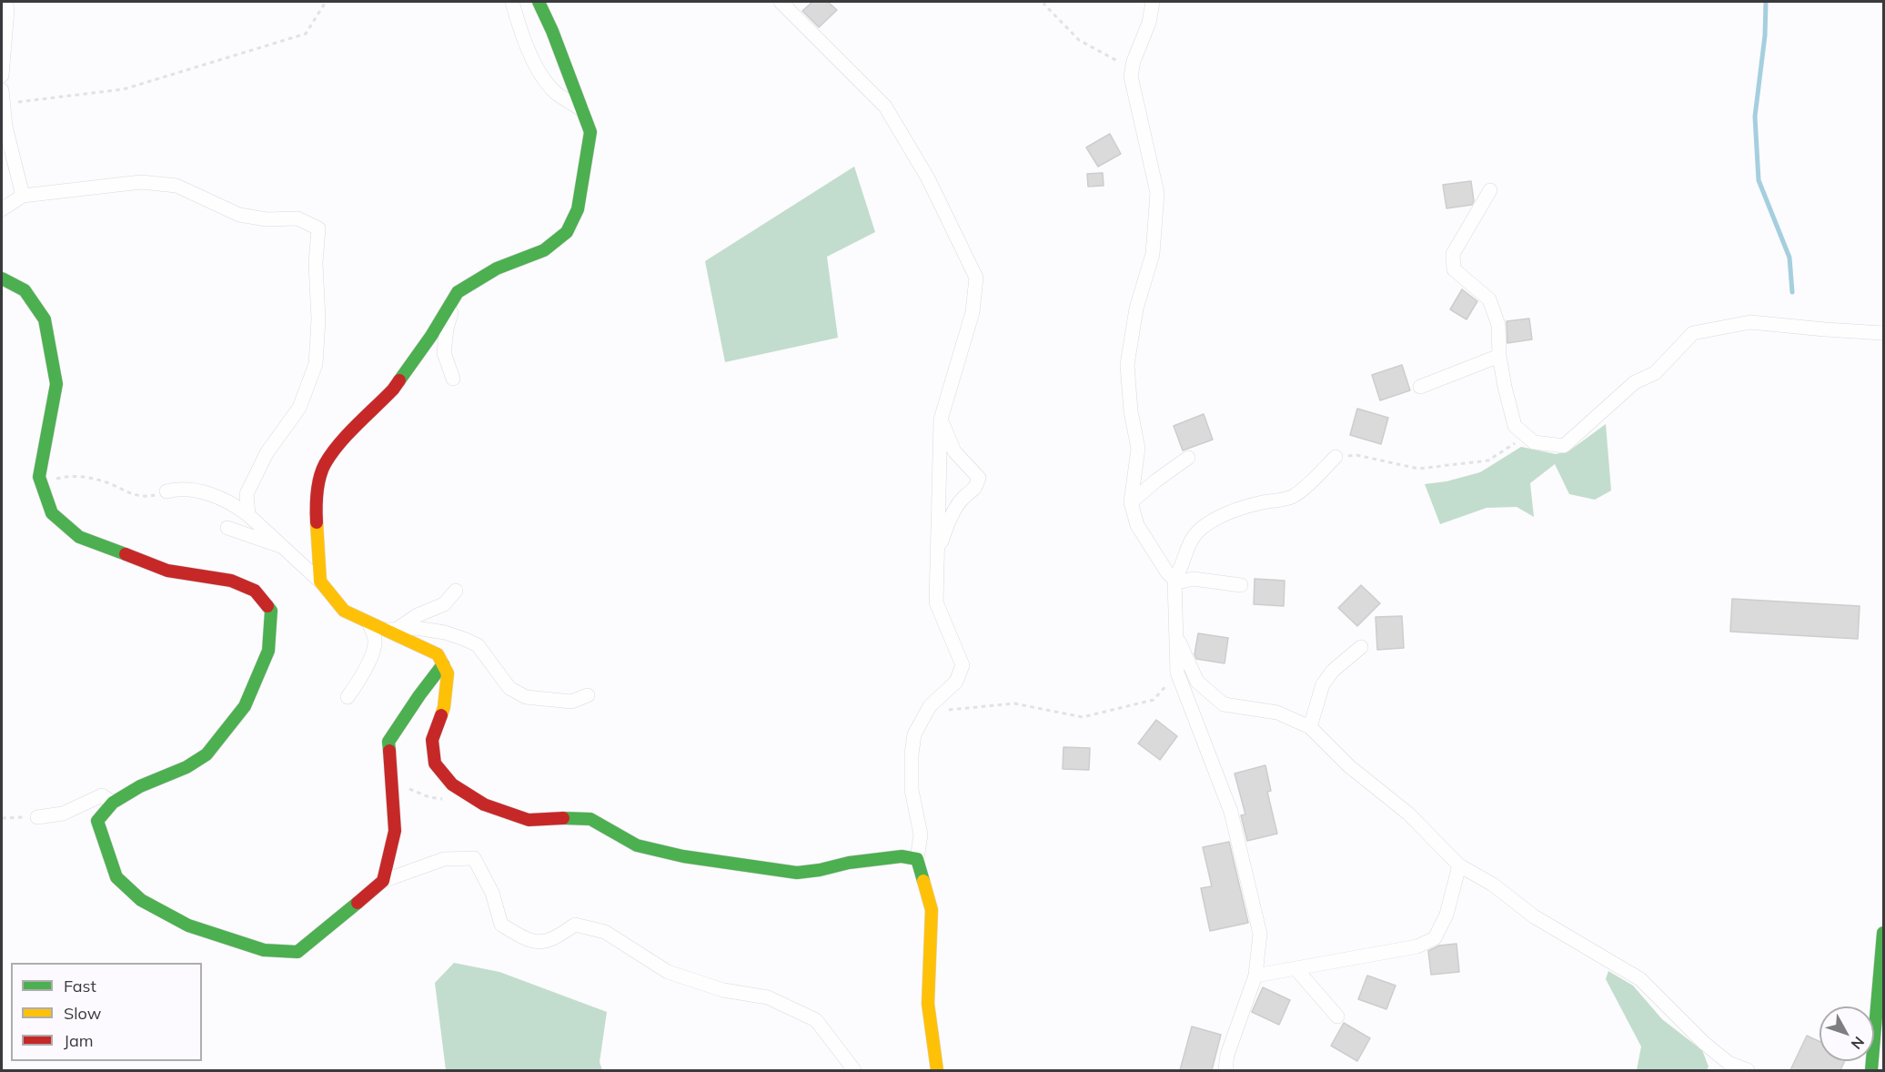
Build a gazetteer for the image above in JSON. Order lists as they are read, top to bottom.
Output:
{
  "legend": ["Fast", "Slow", "Jam"],
  "north": "bottom right"
}
